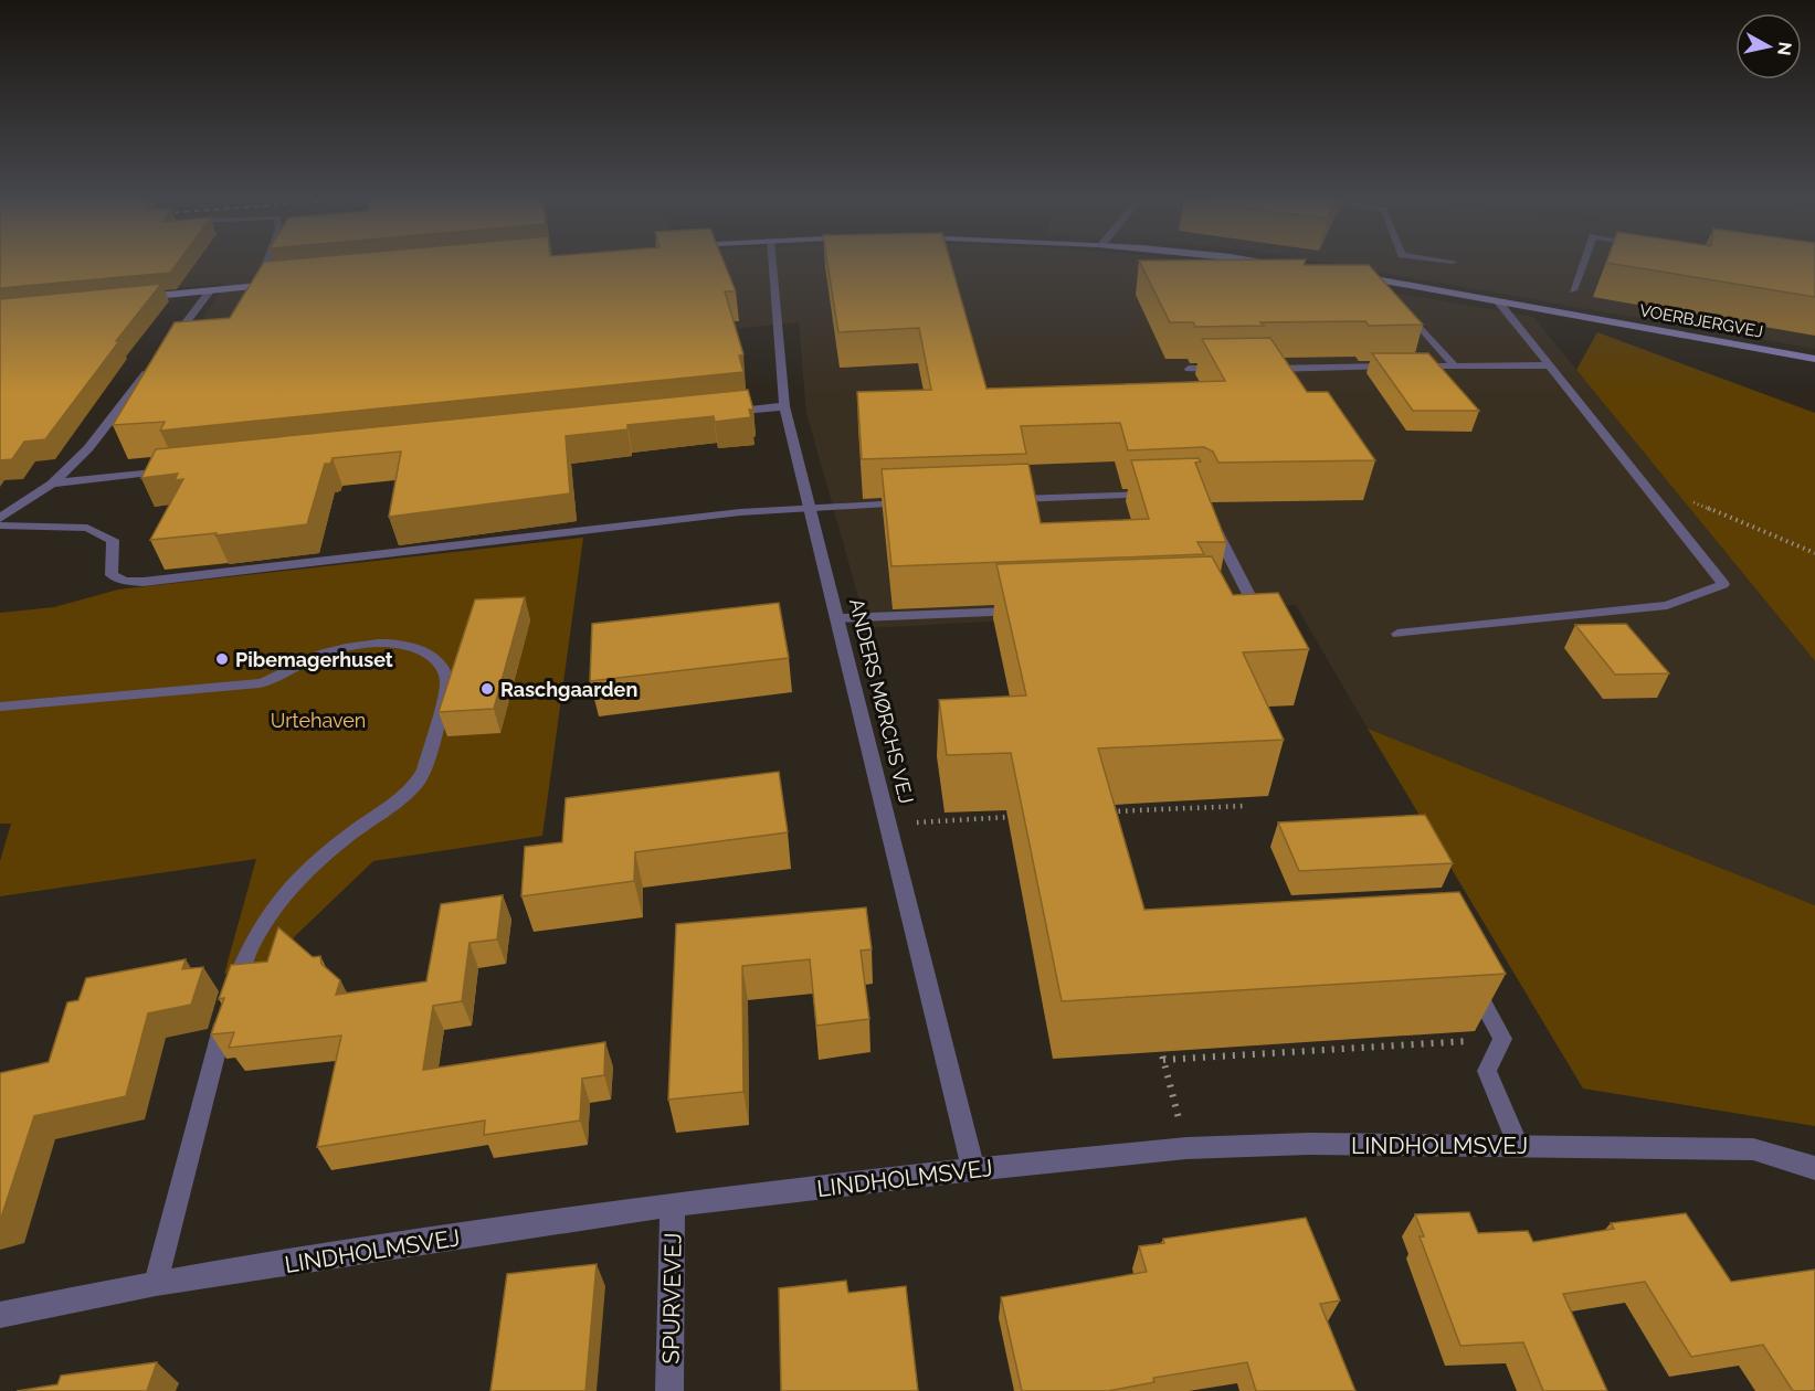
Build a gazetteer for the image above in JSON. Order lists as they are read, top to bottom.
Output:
{
  "streets": {
    "street": [
      "VOERBJERGVEJ",
      "ANDERS MØRCHS VEJ",
      "LINDHOLMSVEJ",
      "SPURVEVEJ"
    ]
  },
  "crossings": [
    ["ANDERS MØRCHS VEJ", "LINDHOLMSVEJ"],
    ["LINDHOLMSVEJ", "SPURVEVEJ"]
  ],
  "parks": ["Urtehaven"],
  "places": ["Pibemagerhuset", "Raschgaarden"],
  "north": "right"
}
